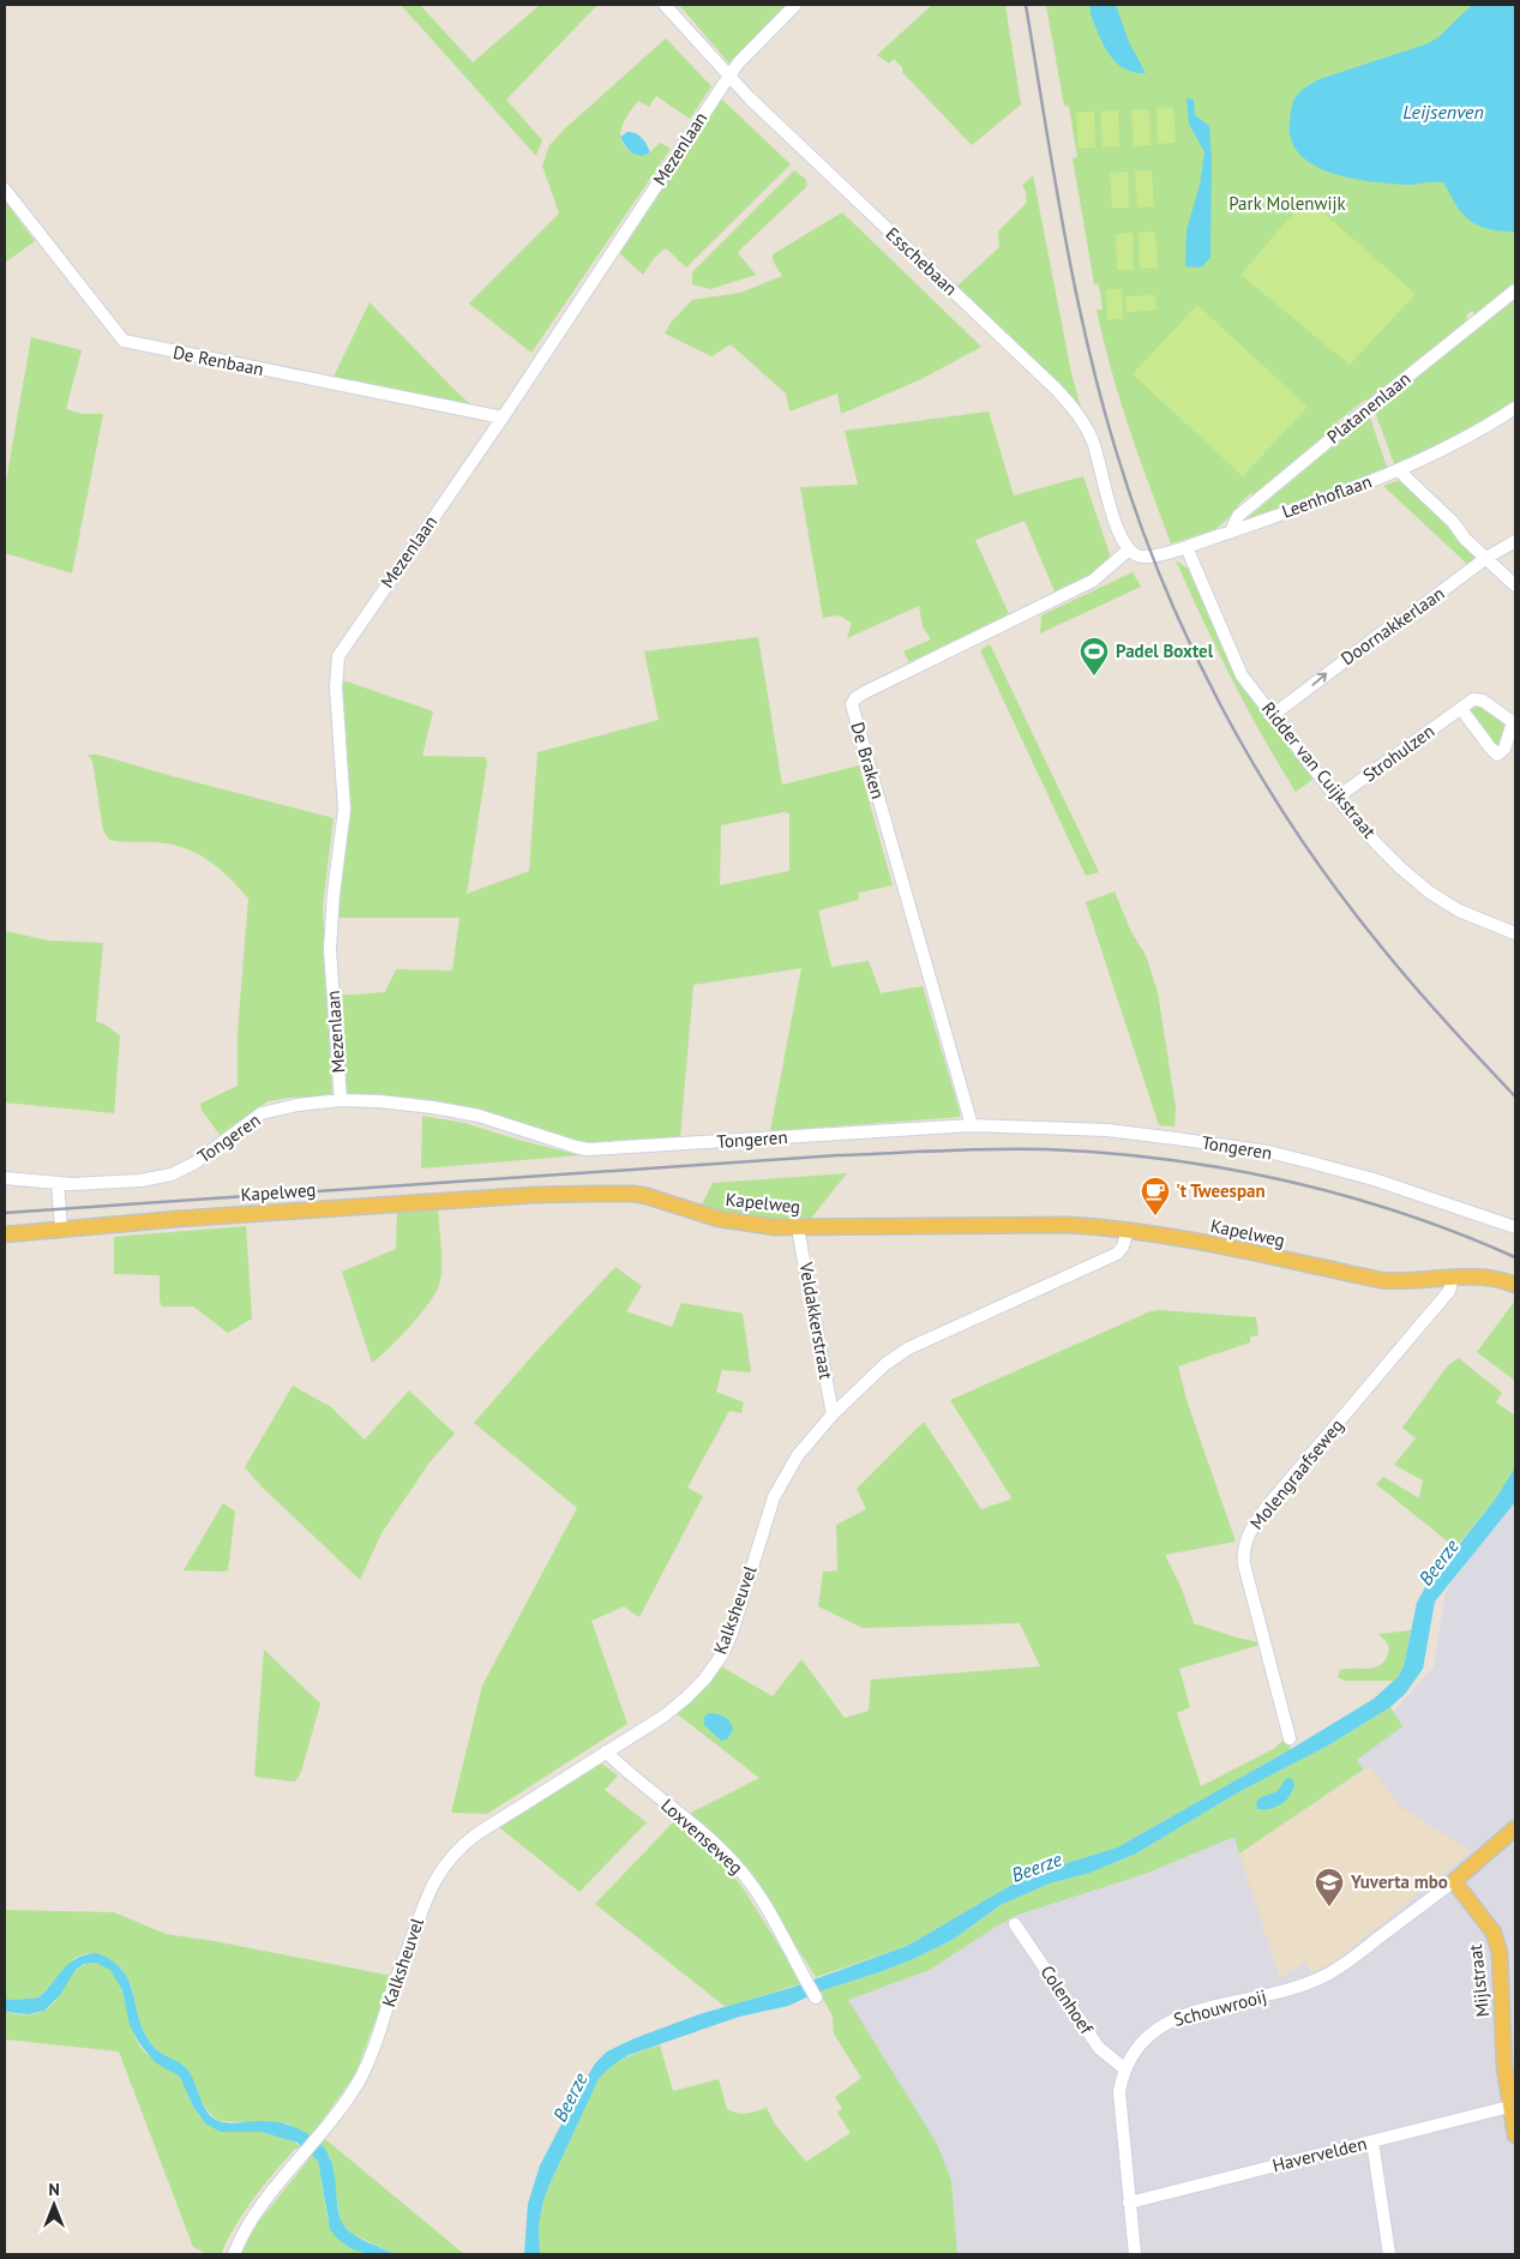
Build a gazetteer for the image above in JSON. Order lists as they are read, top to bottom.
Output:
{
  "streets": {
    "main road": ["Kapelweg", "Mijlstraat"],
    "street": [
      "Mezenlaan",
      "Esschebaan",
      "De Renbaan",
      "Platanenlaan",
      "Leenhoflaan",
      "Doornakkerlaan",
      "Strohulzen",
      "De Braken",
      "Ridder van Cuijkstraat",
      "Tongeren",
      "Veldakkerstraat",
      "Molengraafseweg",
      "Kalksheuvel",
      "Loxvenseweg",
      "Colenhoef",
      "Schouwrooij",
      "Havervelden"
    ]
  },
  "crossings": [
    ["Mezenlaan", "Esschebaan"],
    ["Mezenlaan", "De Renbaan"],
    ["Mezenlaan", "Tongeren"],
    ["Esschebaan", "Leenhoflaan"],
    ["Esschebaan", "De Braken"],
    ["Platanenlaan", "Leenhoflaan"],
    ["Leenhoflaan", "De Braken"],
    ["Leenhoflaan", "Ridder van Cuijkstraat"],
    ["Doornakkerlaan", "Ridder van Cuijkstraat"],
    ["Strohulzen", "Ridder van Cuijkstraat"],
    ["De Braken", "Tongeren"],
    ["Kapelweg", "Veldakkerstraat"],
    ["Kapelweg", "Molengraafseweg"],
    ["Kapelweg", "Kalksheuvel"],
    ["Veldakkerstraat", "Kalksheuvel"],
    ["Kalksheuvel", "Loxvenseweg"],
    ["Mijlstraat", "Schouwrooij"],
    ["Mijlstraat", "Havervelden"],
    ["Colenhoef", "Schouwrooij"],
    ["Schouwrooij", "Havervelden"]
  ],
  "one_way": ["Doornakkerlaan"],
  "water": ["Leijsenven", "Beerze"],
  "parks": ["Park Molenwijk"],
  "places": {
    "sports": ["Padel Boxtel"],
    "cafe": ["'t Tweespan"],
    "school or university": ["Yuverta mbo"]
  },
  "north": "top"
}
